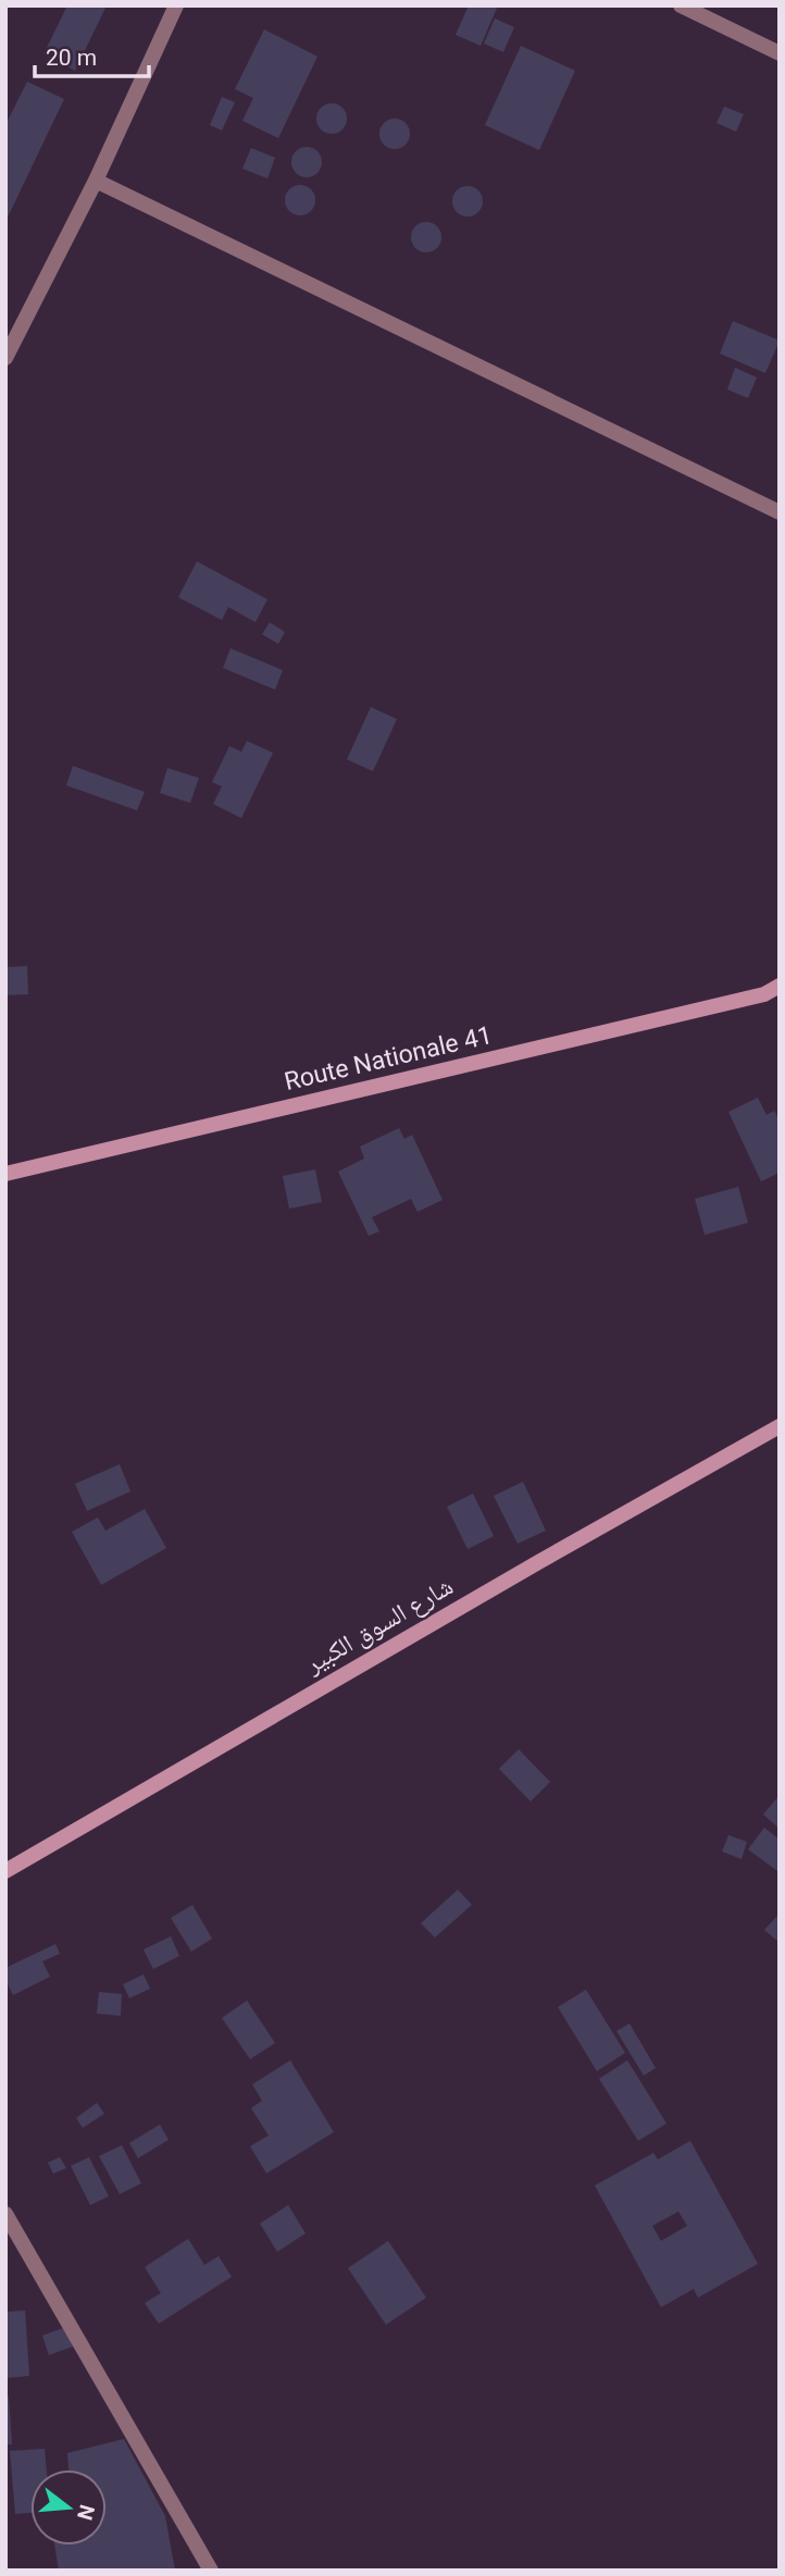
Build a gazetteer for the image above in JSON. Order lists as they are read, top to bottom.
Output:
{
  "streets": {
    "street": ["Route Nationale 41", "شارع السوق الكبير"]
  },
  "scale_bar": "20 m",
  "north": "right"
}
